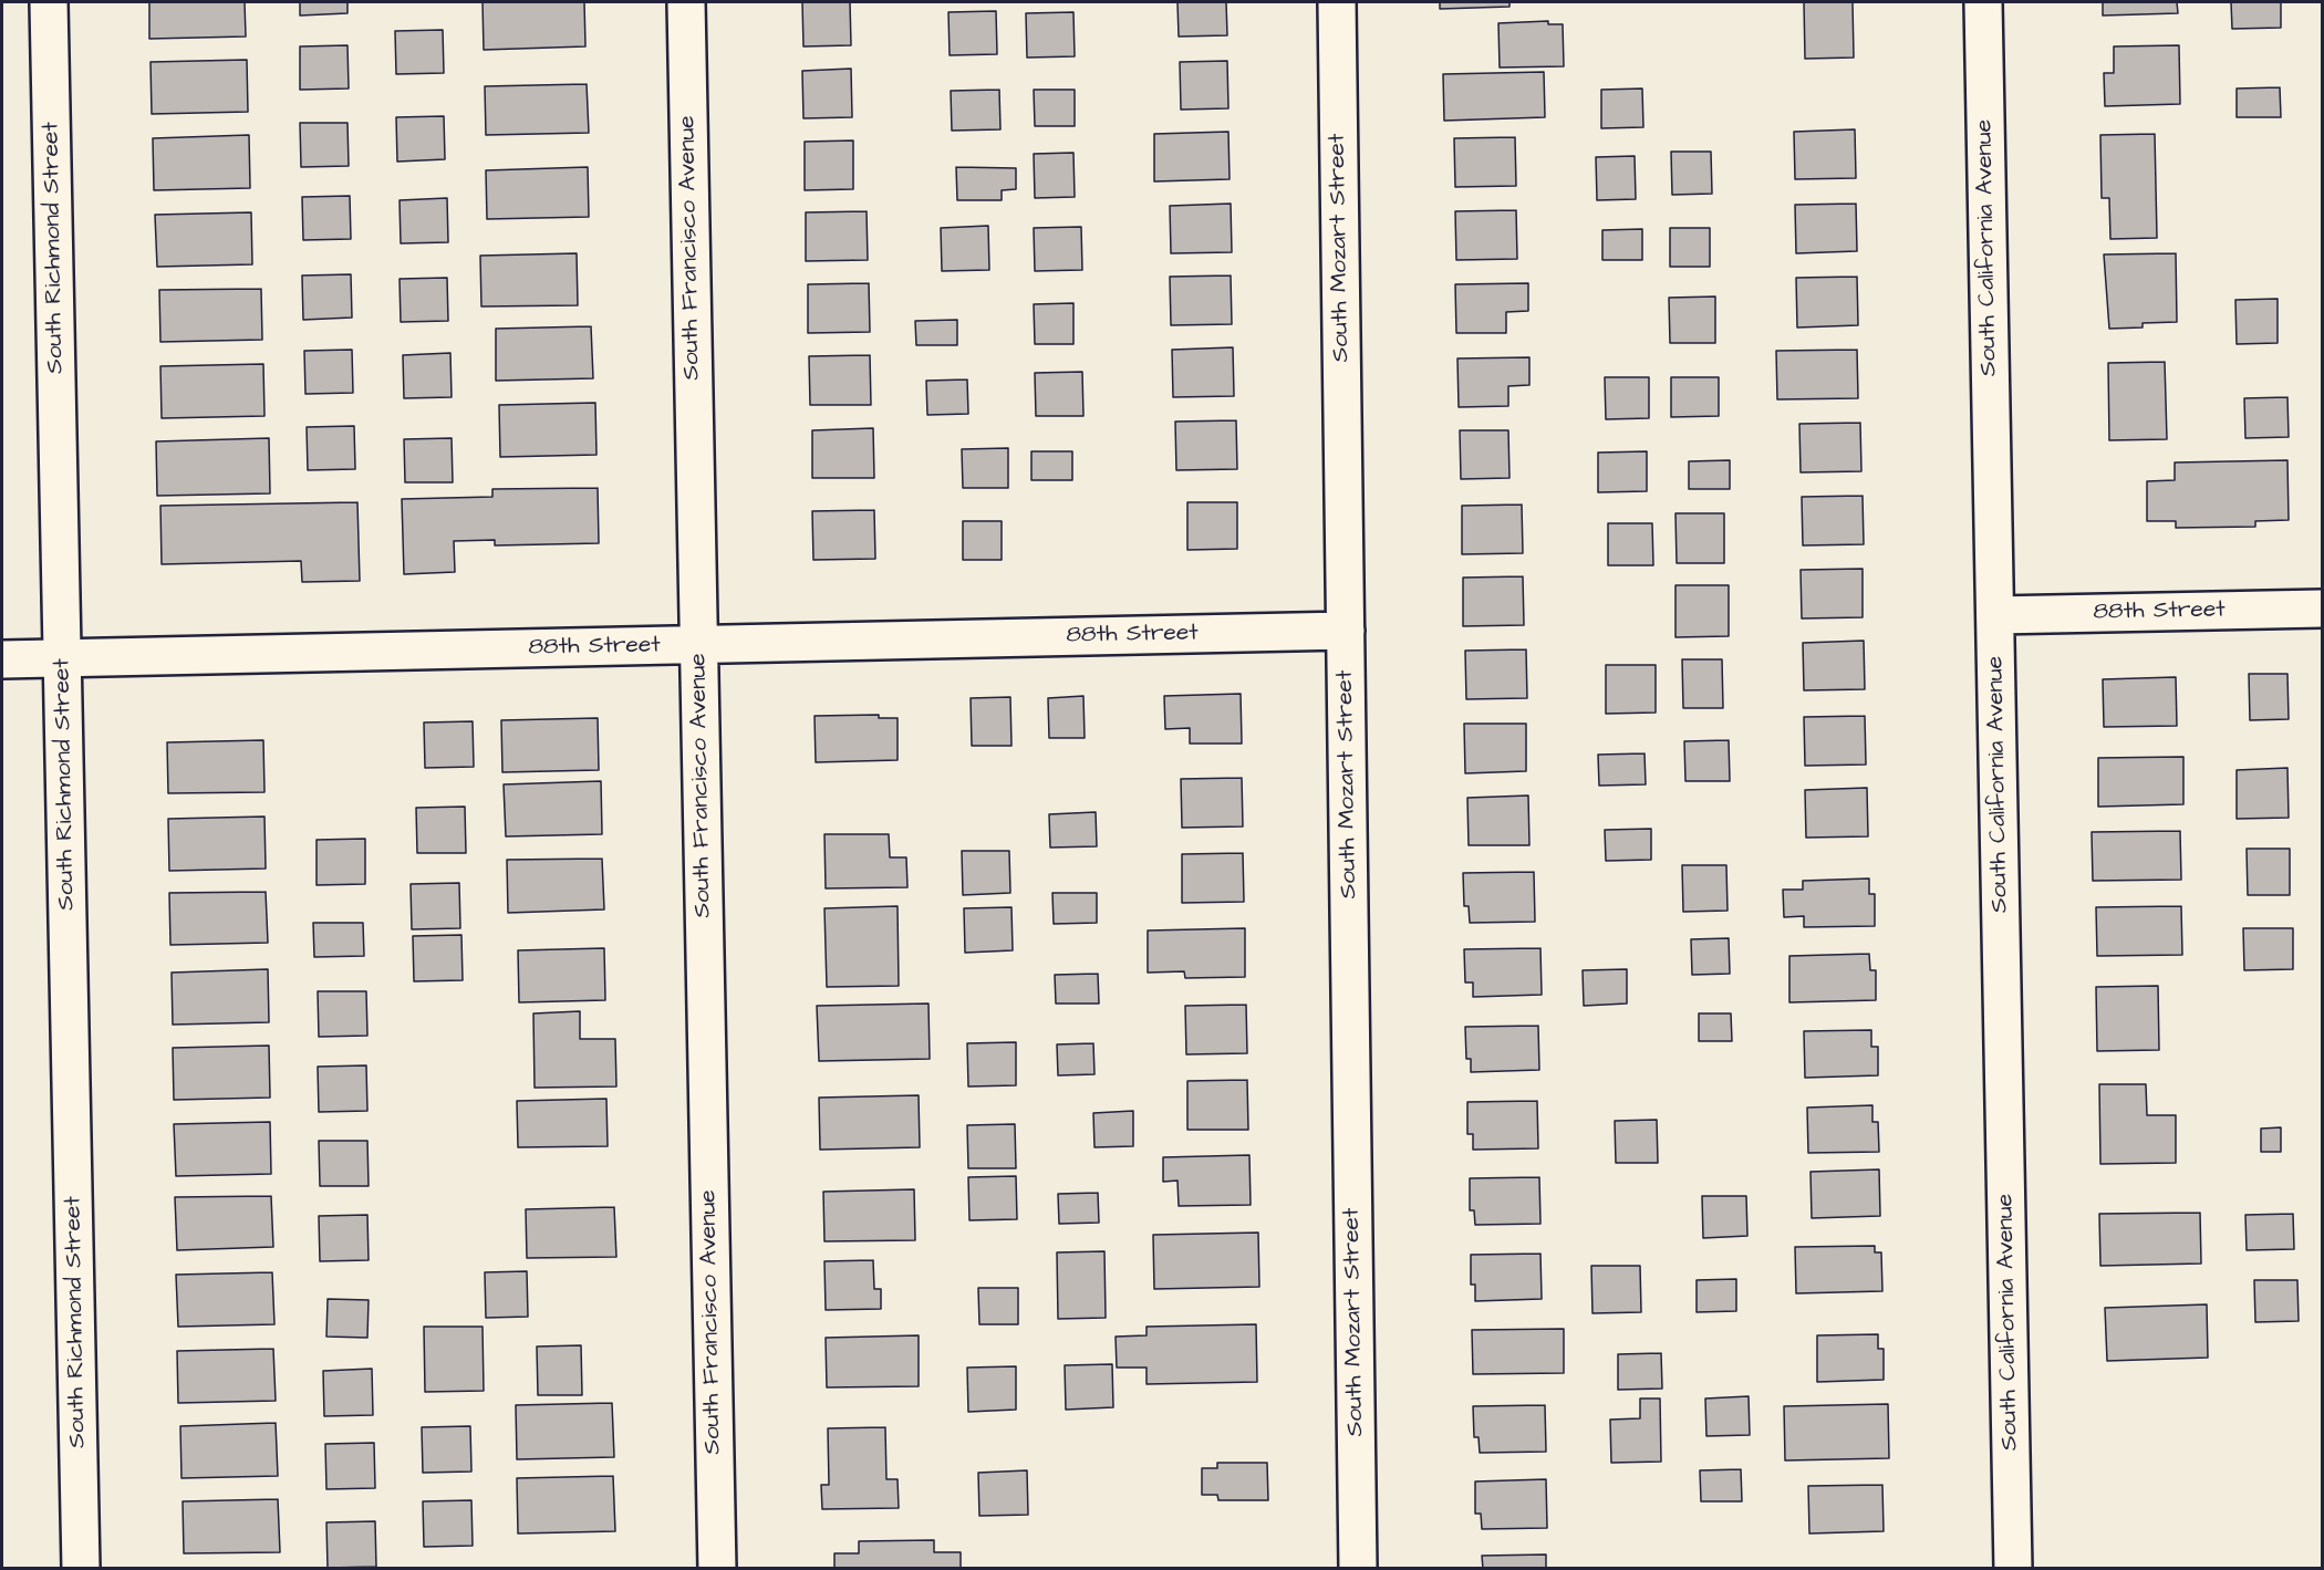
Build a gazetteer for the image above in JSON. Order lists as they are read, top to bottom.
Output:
{
  "streets": {
    "street": [
      "South Richmond Street",
      "South Francisco Avenue",
      "South Mozart Street",
      "South California Avenue",
      "88th Street"
    ]
  },
  "crossings": [
    ["South Richmond Street", "88th Street"],
    ["South Francisco Avenue", "88th Street"],
    ["South Mozart Street", "88th Street"],
    ["South California Avenue", "88th Street"]
  ]
}
